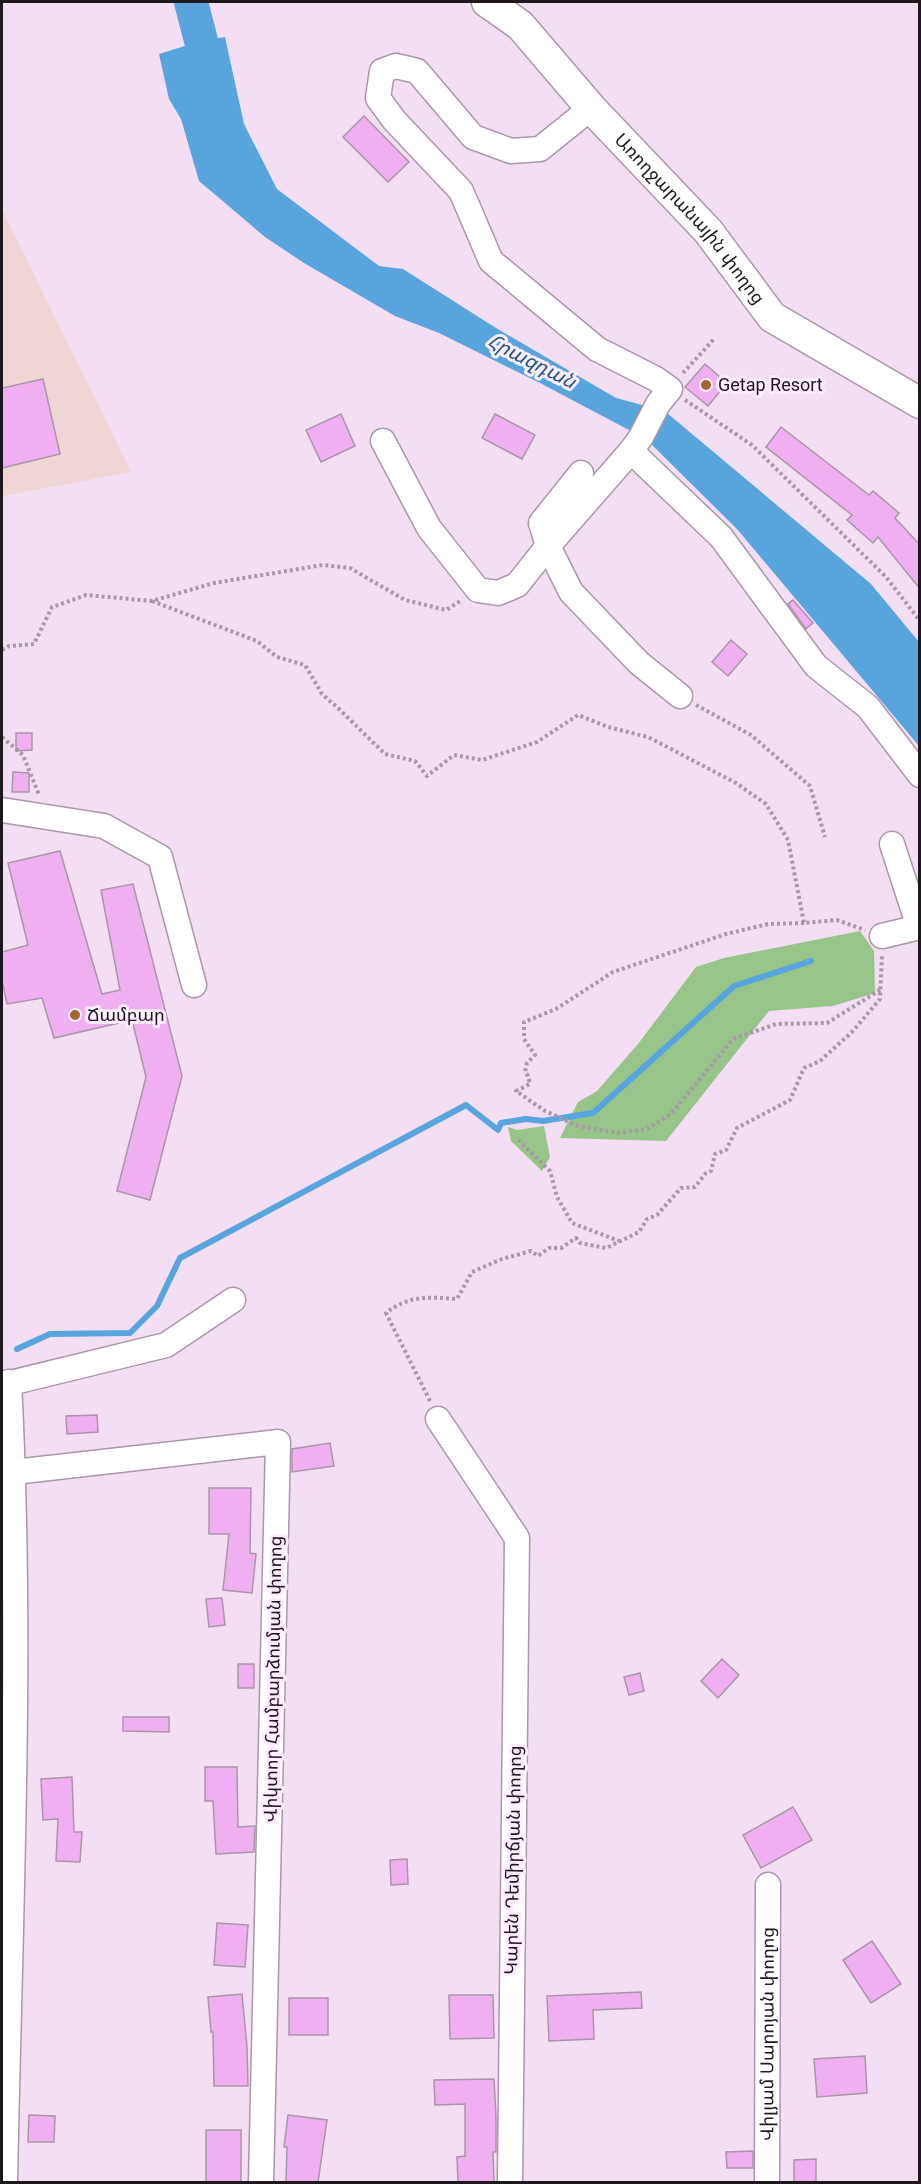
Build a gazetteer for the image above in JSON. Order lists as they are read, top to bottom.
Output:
{
  "streets": {
    "main road": ["Առողջարանային փողոց"],
    "street": ["Վիկտոր Համբարձումյան փողոց", "Կարեն Դեմիրճյան փողոց", "Վիլյամ Սարոյան փողոց"]
  },
  "water": ["Հրազդան"],
  "places": ["Getap Resort", "Ճամբար"]
}
